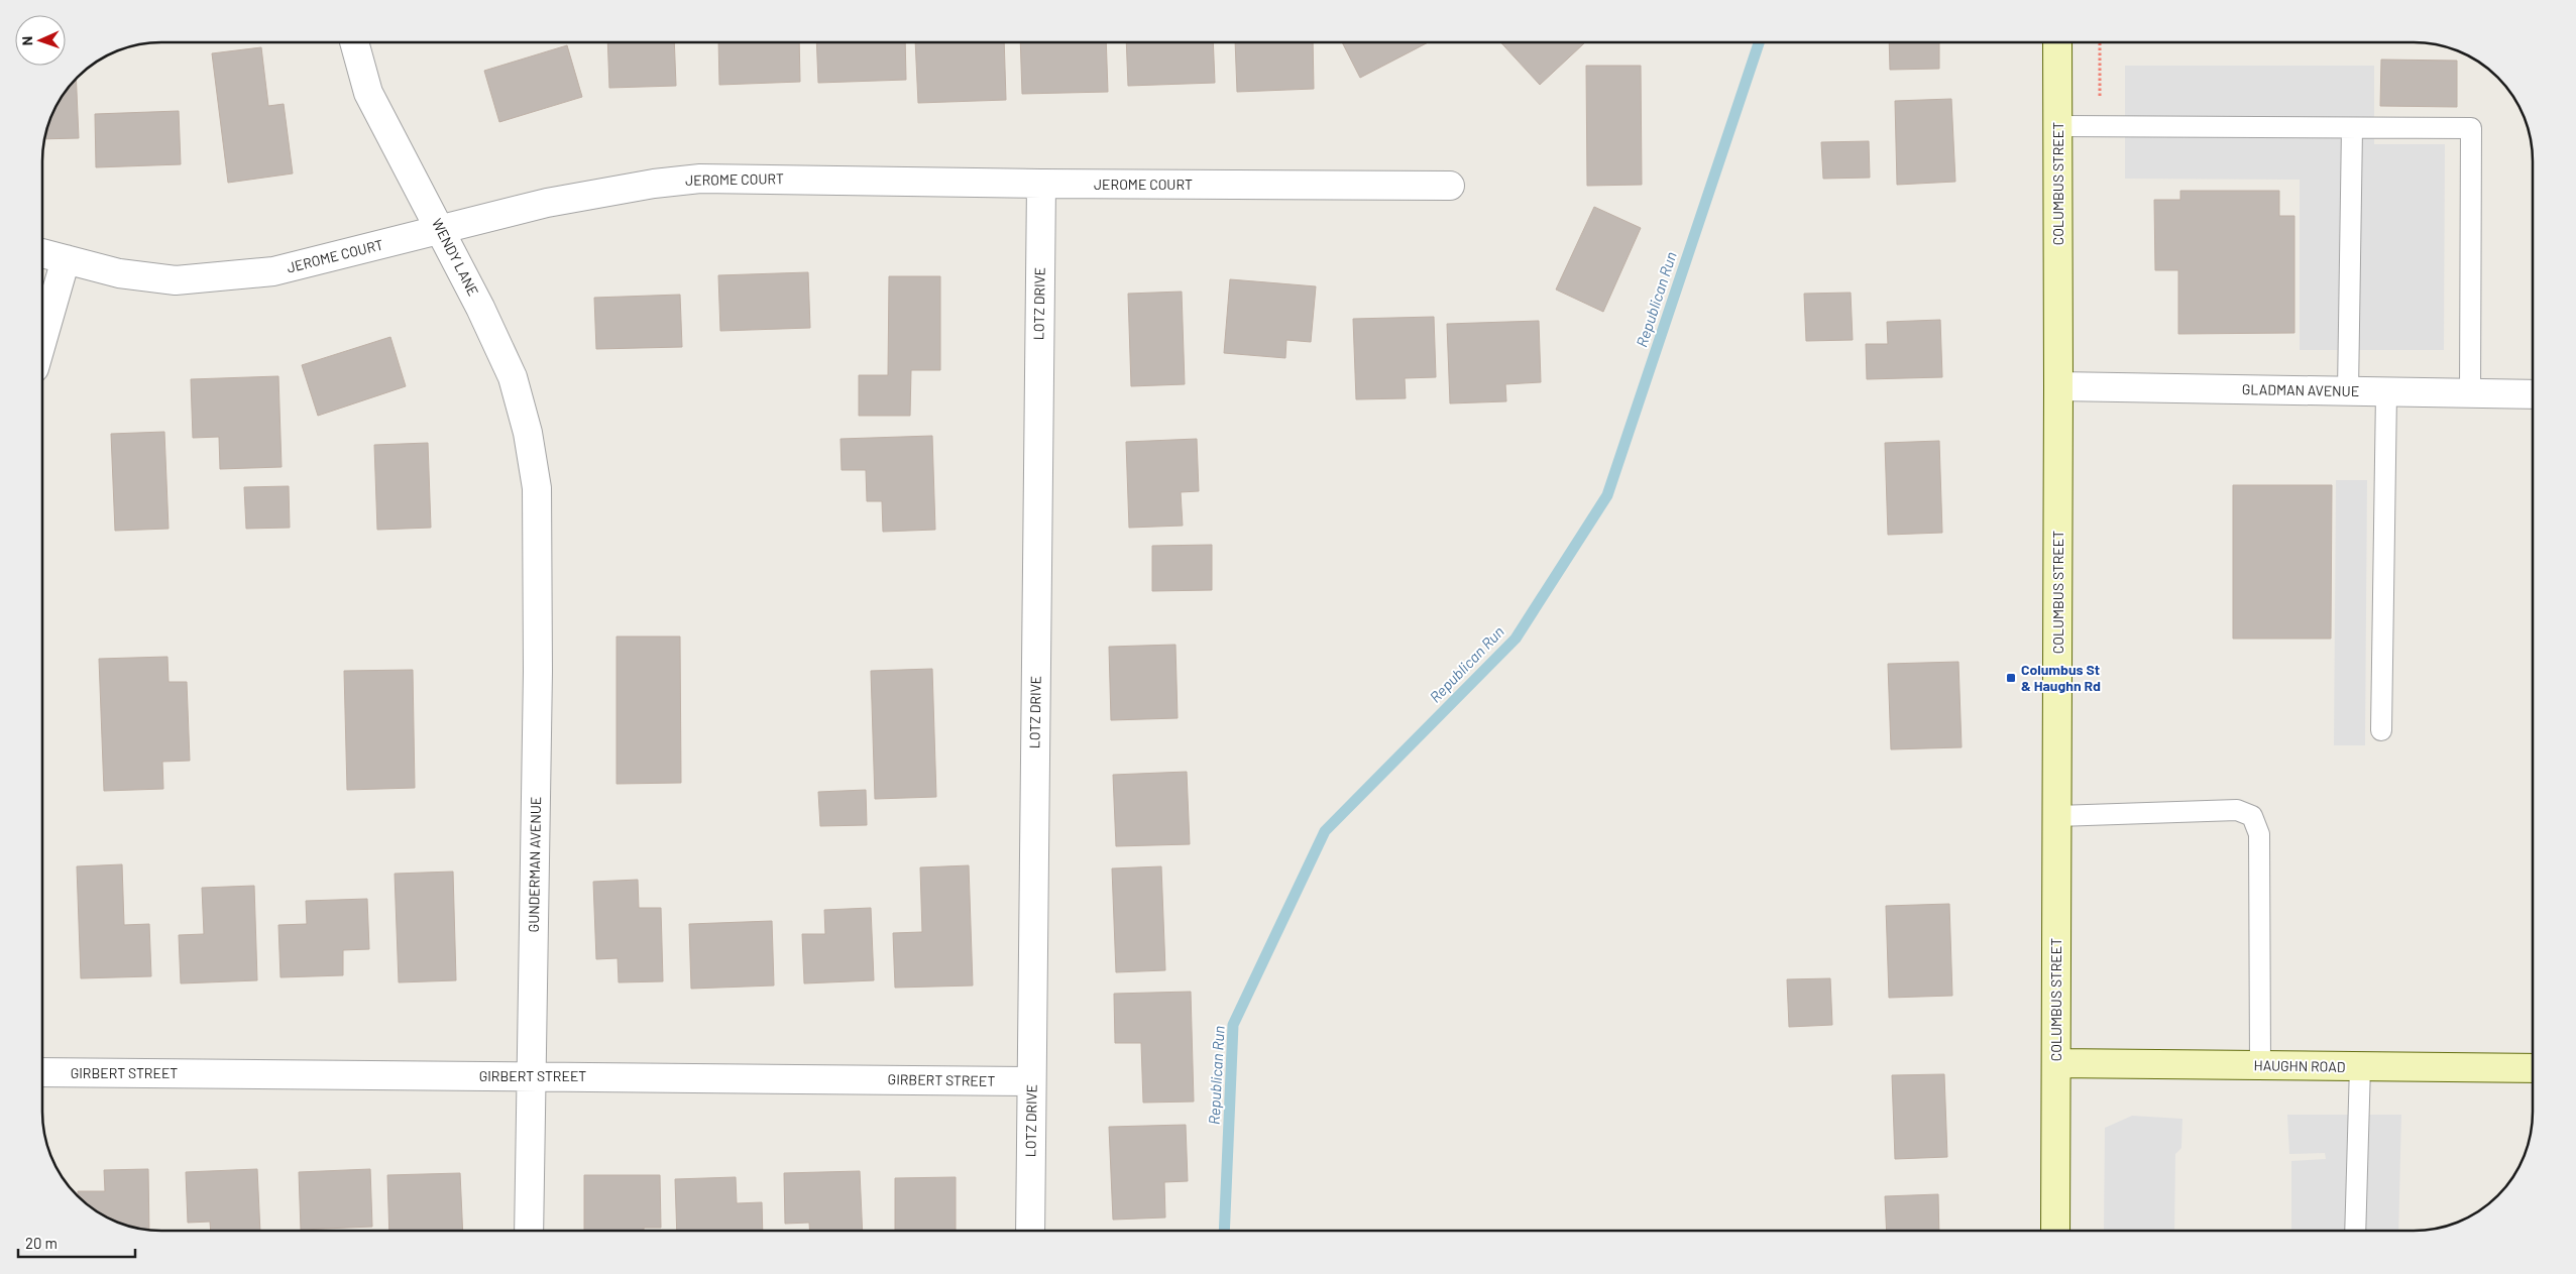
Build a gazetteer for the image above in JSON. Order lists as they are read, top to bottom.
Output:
{
  "streets": {
    "main road": ["COLUMBUS STREET", "HAUGHN ROAD"],
    "street": [
      "JEROME COURT",
      "WENDY LANE",
      "LOTZ DRIVE",
      "GLADMAN AVENUE",
      "GUNDERMAN AVENUE",
      "GIRBERT STREET"
    ]
  },
  "crossings": [
    ["JEROME COURT", "WENDY LANE"],
    ["JEROME COURT", "LOTZ DRIVE"],
    ["COLUMBUS STREET", "GLADMAN AVENUE"],
    ["COLUMBUS STREET", "HAUGHN ROAD"],
    ["WENDY LANE", "GUNDERMAN AVENUE"],
    ["LOTZ DRIVE", "GIRBERT STREET"],
    ["GUNDERMAN AVENUE", "GIRBERT STREET"]
  ],
  "water": ["Republican Run"],
  "places": {
    "transit": ["Columbus St & Haughn Rd"]
  },
  "scale_bar": "20 m",
  "north": "left"
}
